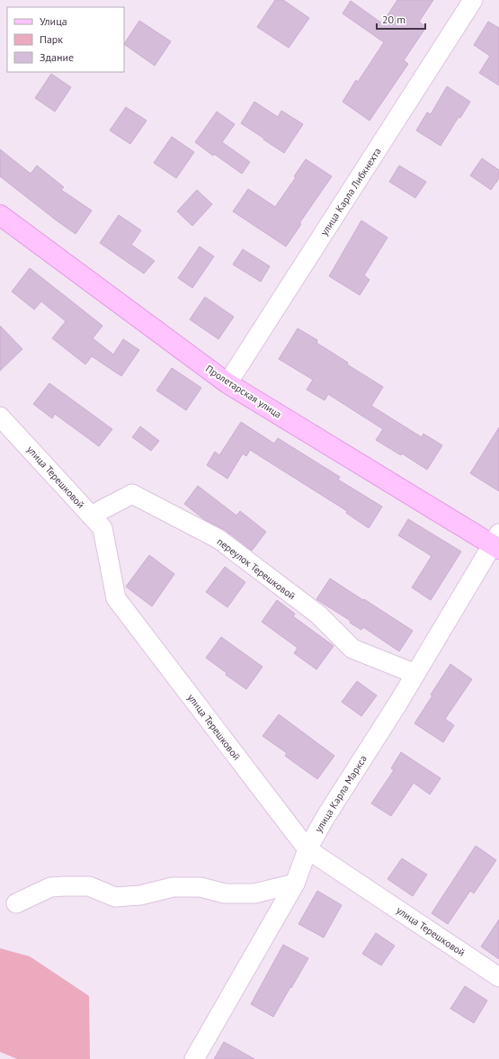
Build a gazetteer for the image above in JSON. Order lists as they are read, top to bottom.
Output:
{
  "streets": {
    "main road": ["Пролетарская улица"],
    "street": [
      "улица Карла Либкнехта",
      "улица Терешковой",
      "переулок Терешковой",
      "улица Карла Маркса"
    ]
  },
  "crossings": [
    ["улица Карла Либкнехта", "Пролетарская улица"],
    ["Пролетарская улица", "улица Карла Маркса"],
    ["улица Терешковой", "переулок Терешковой"],
    ["улица Терешковой", "улица Карла Маркса"],
    ["переулок Терешковой", "улица Карла Маркса"]
  ],
  "legend": ["Улица", "Парк", "Здание"],
  "scale_bar": "20 m"
}
